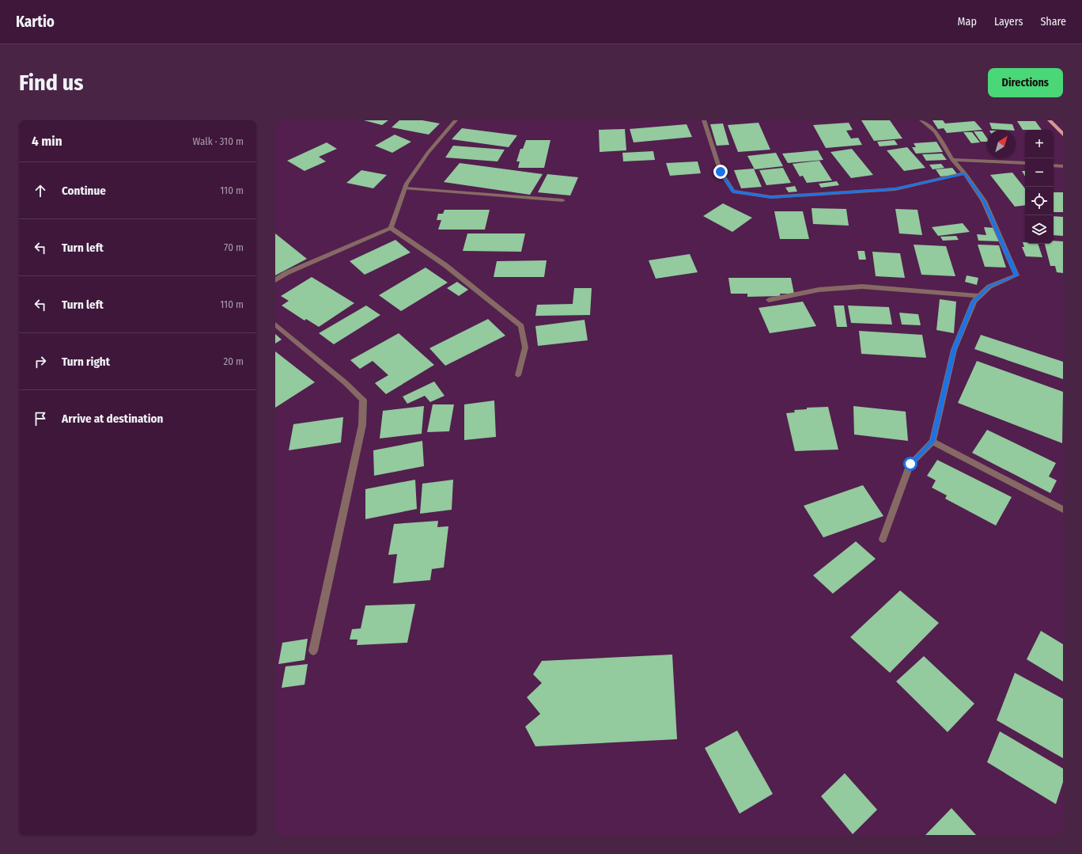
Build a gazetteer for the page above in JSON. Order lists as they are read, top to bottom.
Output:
{
  "north": "top right",
  "page": {
    "header": "Kartio",
    "nav": ["Map", "Layers", "Share"],
    "buttons": "Directions",
    "title": "Find us",
    "heading": ["4 min", "Walk · 310 m"],
    "map_buttons": ["+", "−"],
    "list": [
      ["Continue", "110 m"],
      ["Turn left", "70 m"],
      ["Turn left", "110 m"],
      ["Turn right", "20 m"],
      "Arrive at destination"
    ]
  }
}
